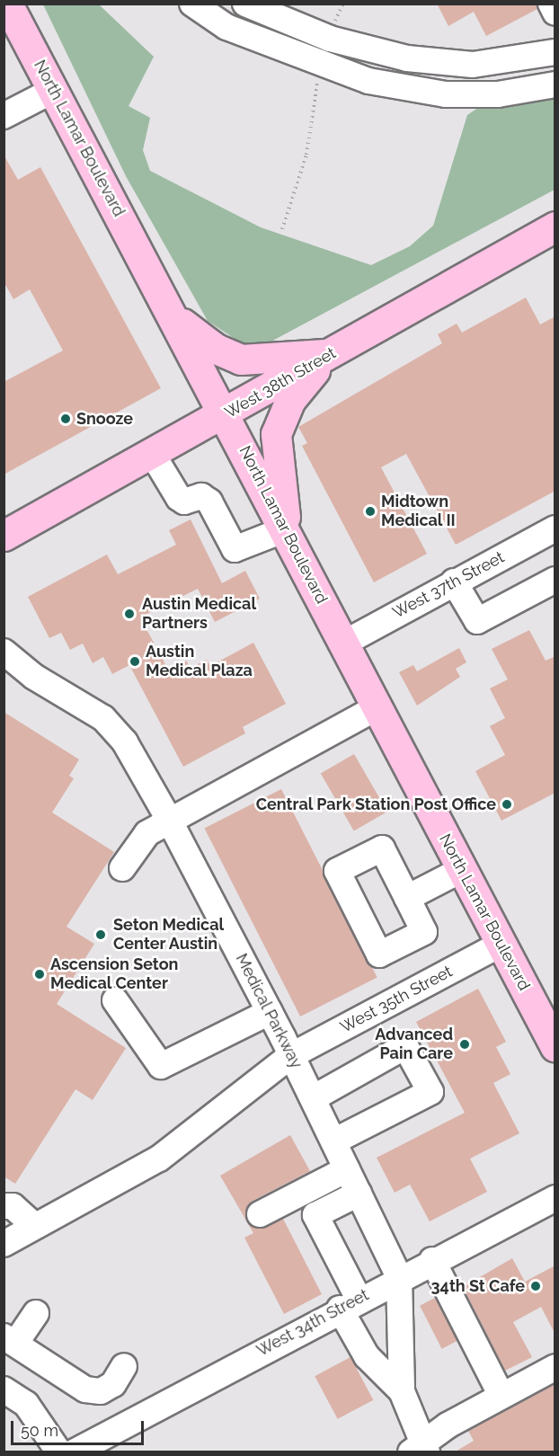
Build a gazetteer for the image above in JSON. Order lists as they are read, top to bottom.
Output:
{
  "streets": {
    "main road": ["North Lamar Boulevard", "West 38th Street"],
    "street": [
      "West 37th Street",
      "West 35th Street",
      "Medical Parkway",
      "West 34th Street"
    ]
  },
  "crossings": [
    ["North Lamar Boulevard", "West 38th Street"],
    ["North Lamar Boulevard", "West 37th Street"],
    ["North Lamar Boulevard", "West 35th Street"],
    ["West 35th Street", "Medical Parkway"],
    ["Medical Parkway", "West 34th Street"]
  ],
  "places": [
    "Snooze",
    "Midtown Medical II",
    "Austin Medical Partners",
    "Austin Medical Plaza",
    "Central Park Station Post Office",
    "Seton Medical Center Austin",
    "Ascension Seton Medical Center",
    "Advanced Pain Care",
    "34th St Cafe"
  ],
  "scale_bar": "50 m"
}
